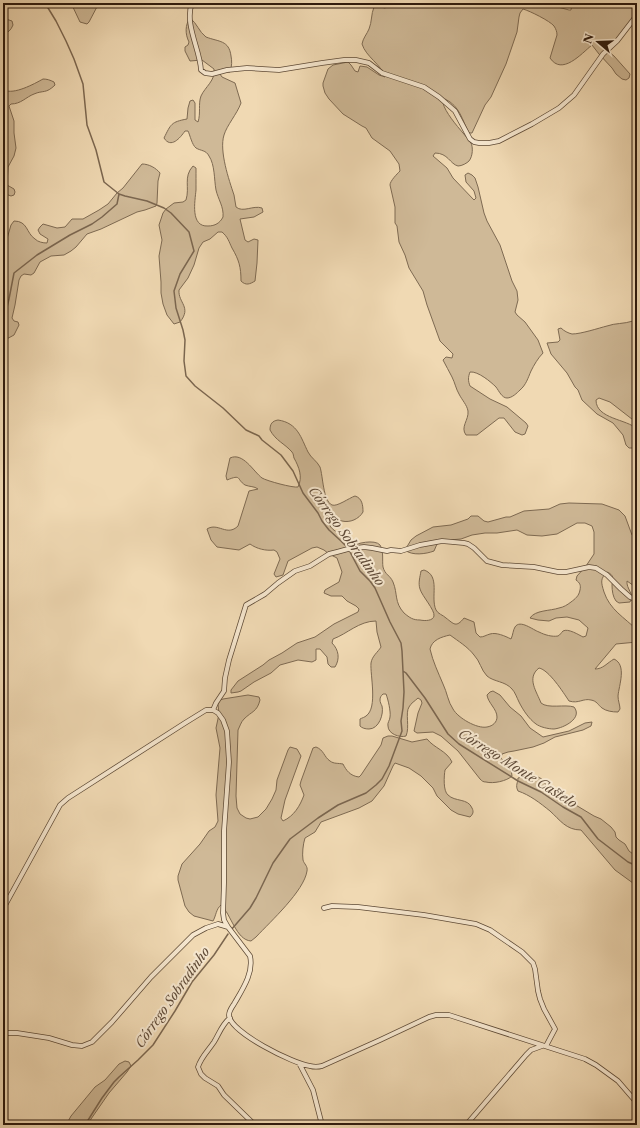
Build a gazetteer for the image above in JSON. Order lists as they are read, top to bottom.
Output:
{
  "water": ["Córrego Sobradinho", "Córrego Monte Castelo"],
  "north": "left"
}
